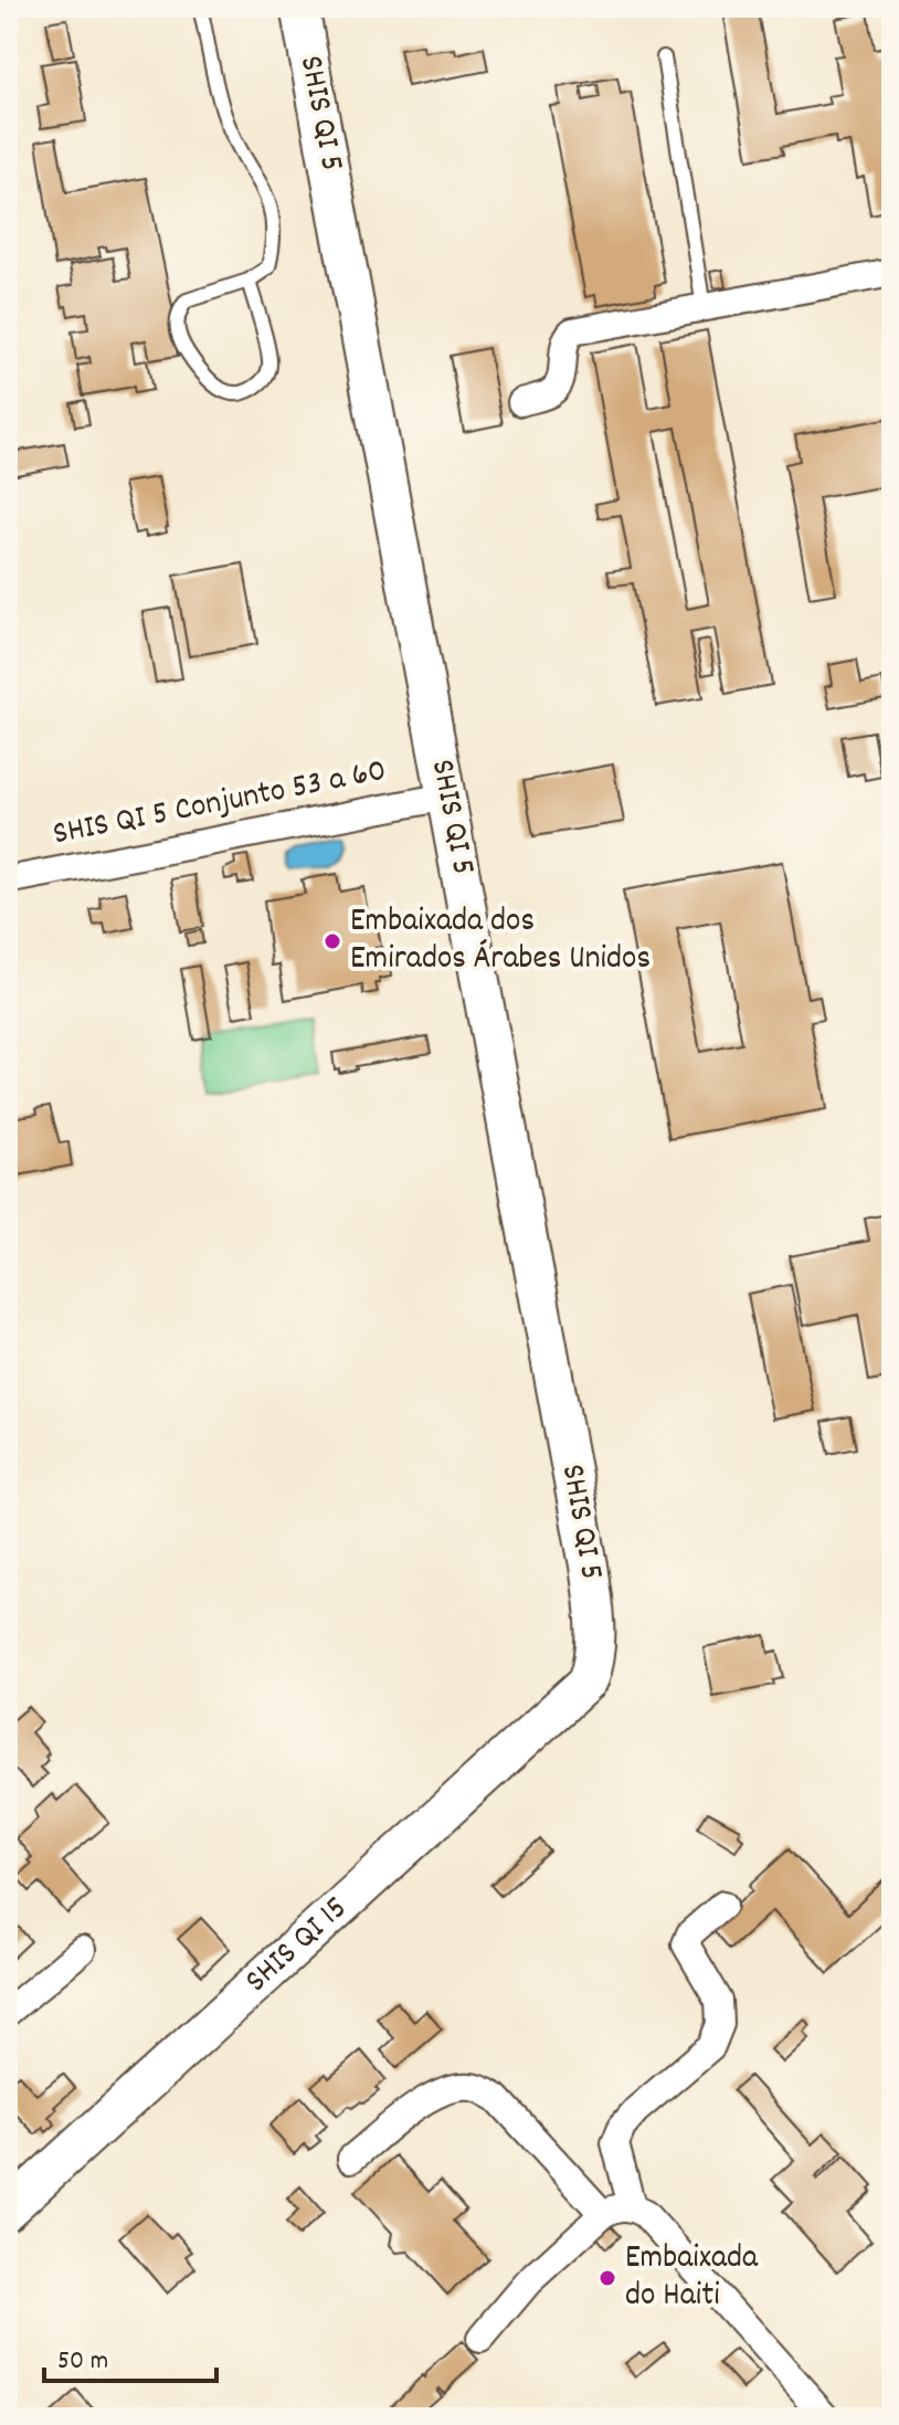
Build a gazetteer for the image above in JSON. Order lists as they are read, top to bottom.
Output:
{
  "streets": {
    "street": ["SHIS QI 5", "SHIS QI 5 Conjunto 53 a 60", "SHIS QI 15"]
  },
  "crossings": [
    ["SHIS QI 5", "SHIS QI 5 Conjunto 53 a 60"],
    ["SHIS QI 5", "SHIS QI 15"]
  ],
  "places": ["Embaixada dos Emirados Árabes Unidos", "Embaixada do Haiti"],
  "scale_bar": "50 m"
}
